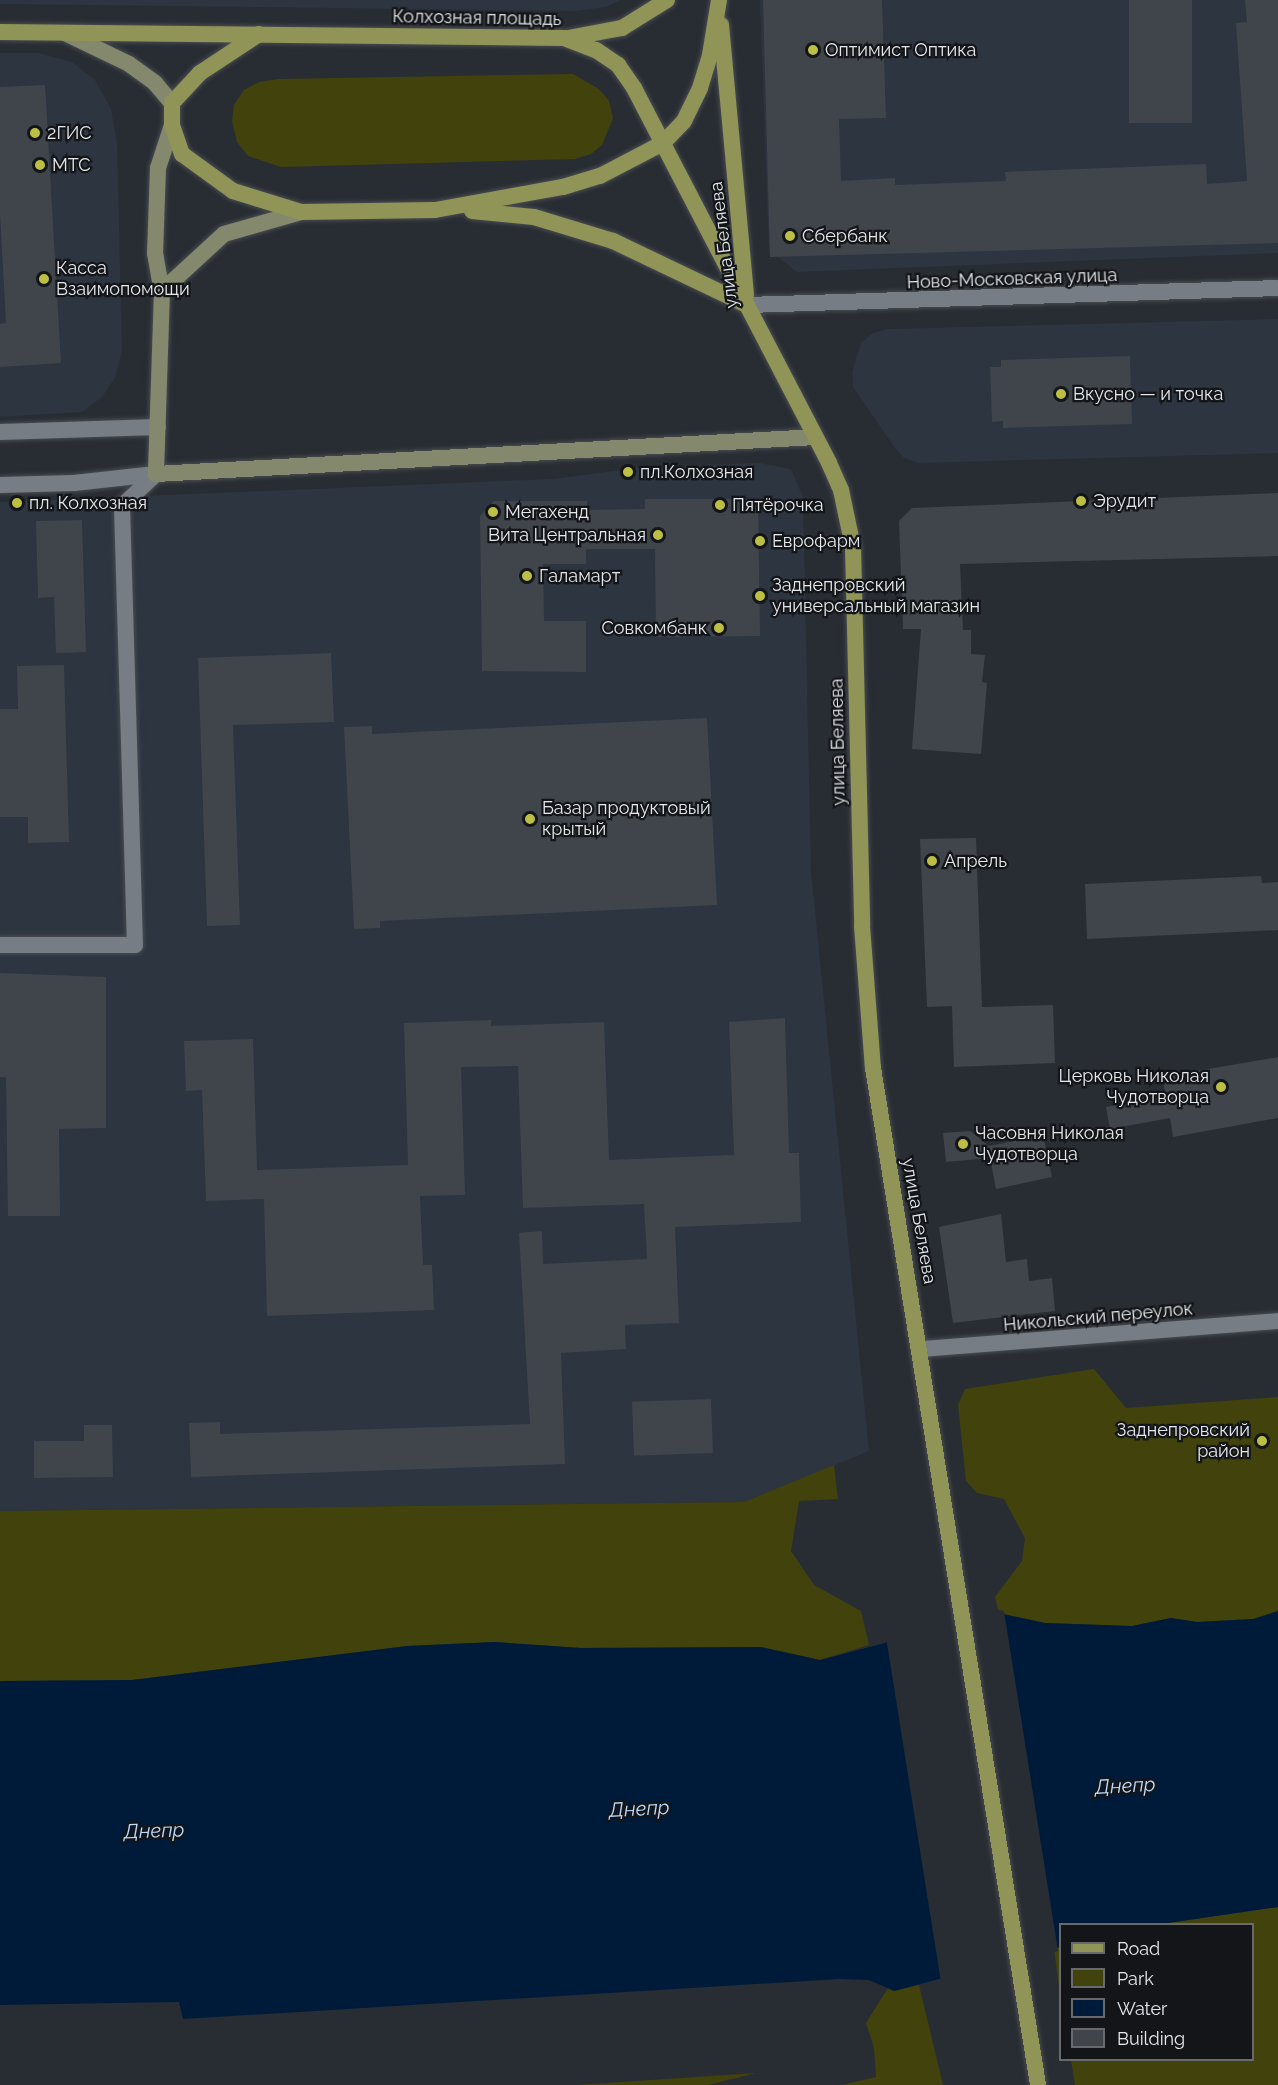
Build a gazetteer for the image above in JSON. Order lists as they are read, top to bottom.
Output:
{
  "streets": {
    "main road": ["Колхозная площадь", "улица Беляева"],
    "street": ["Ново-Московская улица", "Никольский переулок"]
  },
  "crossings": [
    ["Колхозная площадь", "улица Беляева"],
    ["Колхозная площадь", "Ново-Московская улица"],
    ["улица Беляева", "Ново-Московская улица"],
    ["улица Беляева", "Никольский переулок"]
  ],
  "water": ["Днепр"],
  "places": [
    "Оптимист Оптика",
    "2ГИС",
    "МТС",
    "Сбербанк",
    "Касса Взаимопомощи",
    "Вкусно — и точка",
    "пл.Колхозная",
    "Эрудит",
    "пл. Колхозная",
    "Пятёрочка",
    "Мегахенд",
    "Вита Центральная",
    "Еврофарм",
    "Галамарт",
    "Заднепровский универсальный магазин",
    "Совкомбанк",
    "Базар продуктовый крытый",
    "Апрель",
    "Церковь Николая Чудотворца",
    "Часовня Николая Чудотворца",
    "Заднепровский район"
  ],
  "legend": [
    "Road",
    "Park",
    "Water",
    "Building"
  ]
}
